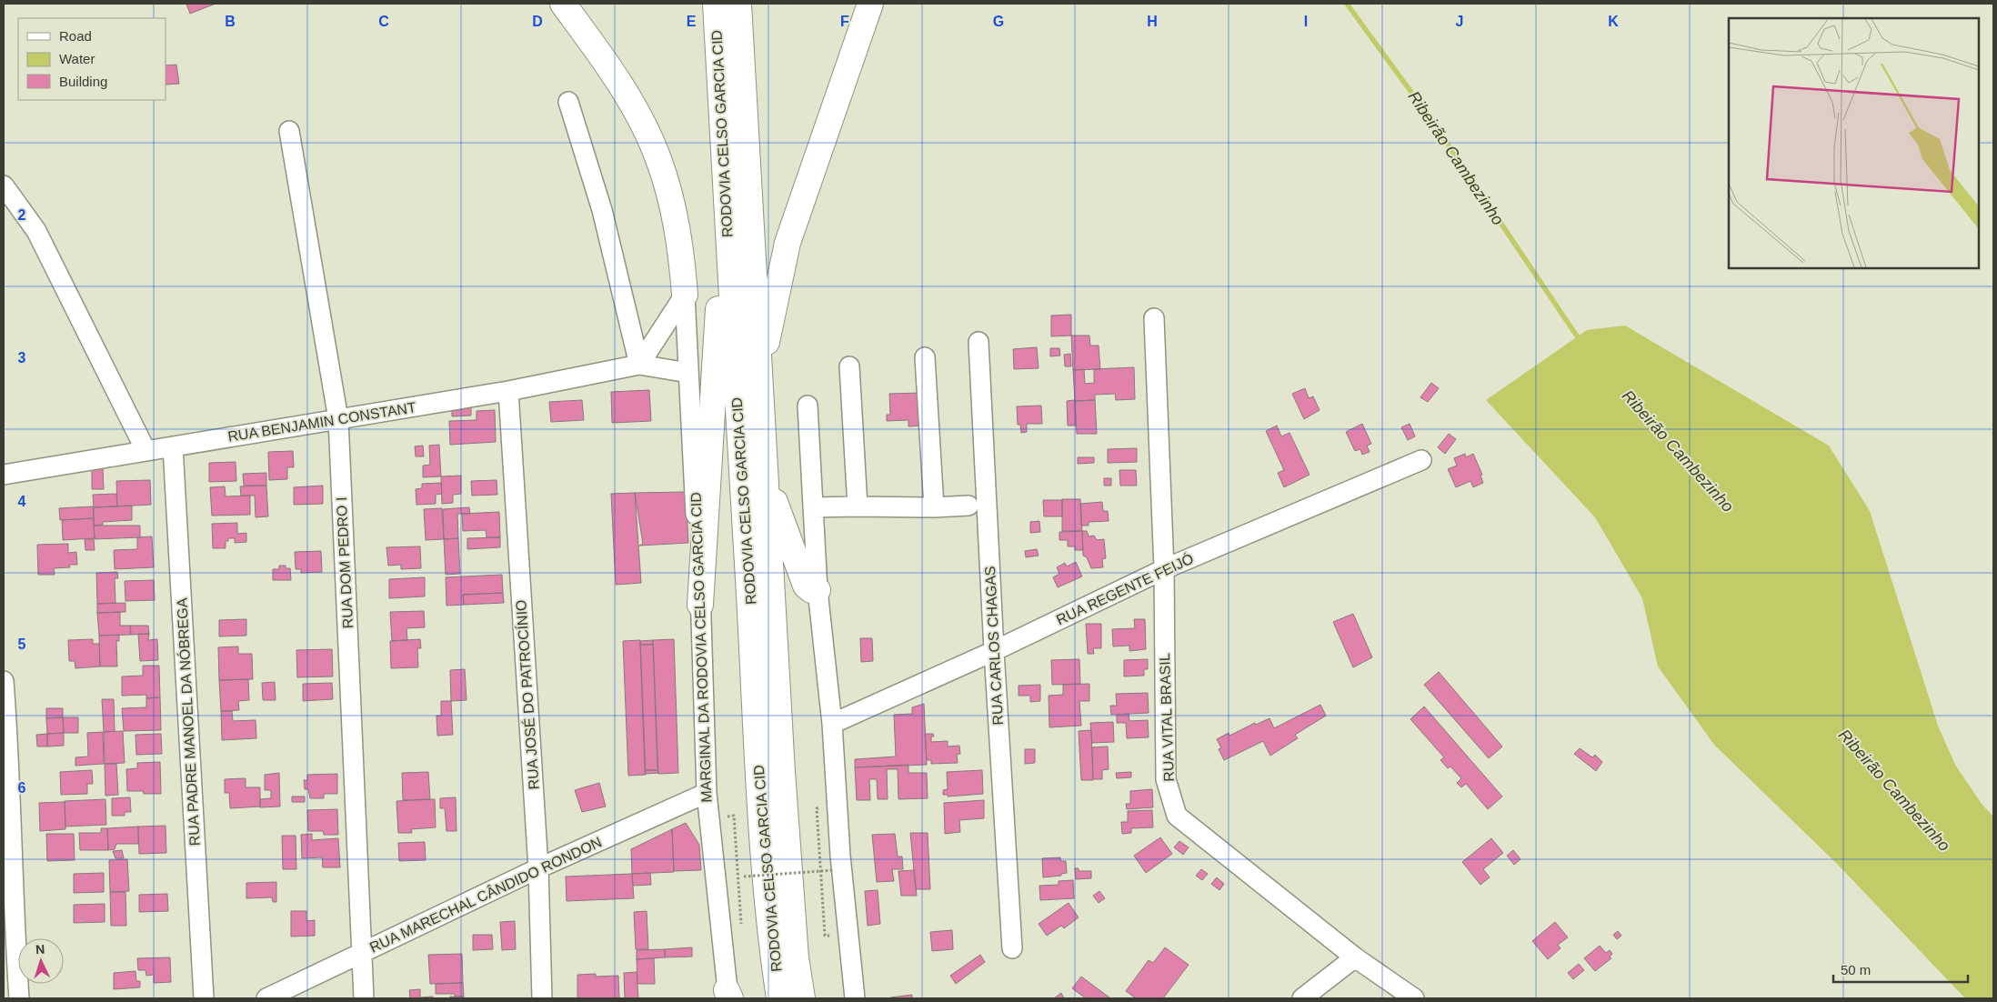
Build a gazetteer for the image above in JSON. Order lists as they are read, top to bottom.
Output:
{
  "streets": {
    "highway": ["RODOVIA CELSO GARCIA CID"],
    "street": [
      "RUA BENJAMIN CONSTANT",
      "RUA DOM PEDRO I",
      "RUA REGENTE FEIJÓ",
      "RUA CARLOS CHAGAS",
      "MARGINAL DA RODOVIA CELSO GARCIA CID",
      "RUA JOSÉ DO PATROCÍNIO",
      "RUA VITAL BRASIL",
      "RUA PADRE MANOEL DA NÓBREGA",
      "RUA MARECHAL CÂNDIDO RONDON"
    ]
  },
  "crossings": [
    ["RUA BENJAMIN CONSTANT", "RUA DOM PEDRO I"],
    ["RUA BENJAMIN CONSTANT", "MARGINAL DA RODOVIA CELSO GARCIA CID"],
    ["RUA BENJAMIN CONSTANT", "RUA JOSÉ DO PATROCÍNIO"],
    ["RUA BENJAMIN CONSTANT", "RUA PADRE MANOEL DA NÓBREGA"],
    ["RUA DOM PEDRO I", "RUA MARECHAL CÂNDIDO RONDON"],
    ["RUA REGENTE FEIJÓ", "RUA CARLOS CHAGAS"],
    ["RUA REGENTE FEIJÓ", "RUA VITAL BRASIL"],
    ["MARGINAL DA RODOVIA CELSO GARCIA CID", "RUA MARECHAL CÂNDIDO RONDON"],
    ["RUA JOSÉ DO PATROCÍNIO", "RUA MARECHAL CÂNDIDO RONDON"]
  ],
  "water": ["Ribeirão Cambezinho"],
  "legend": ["Road", "Water", "Building"],
  "scale_bar": "50 m",
  "north": "top",
  "grid": {
    "columns": [
      "B",
      "C",
      "D",
      "E",
      "F",
      "G",
      "H",
      "I",
      "J",
      "K"
    ],
    "rows": [
      "2",
      "3",
      "4",
      "5",
      "6"
    ]
  }
}
